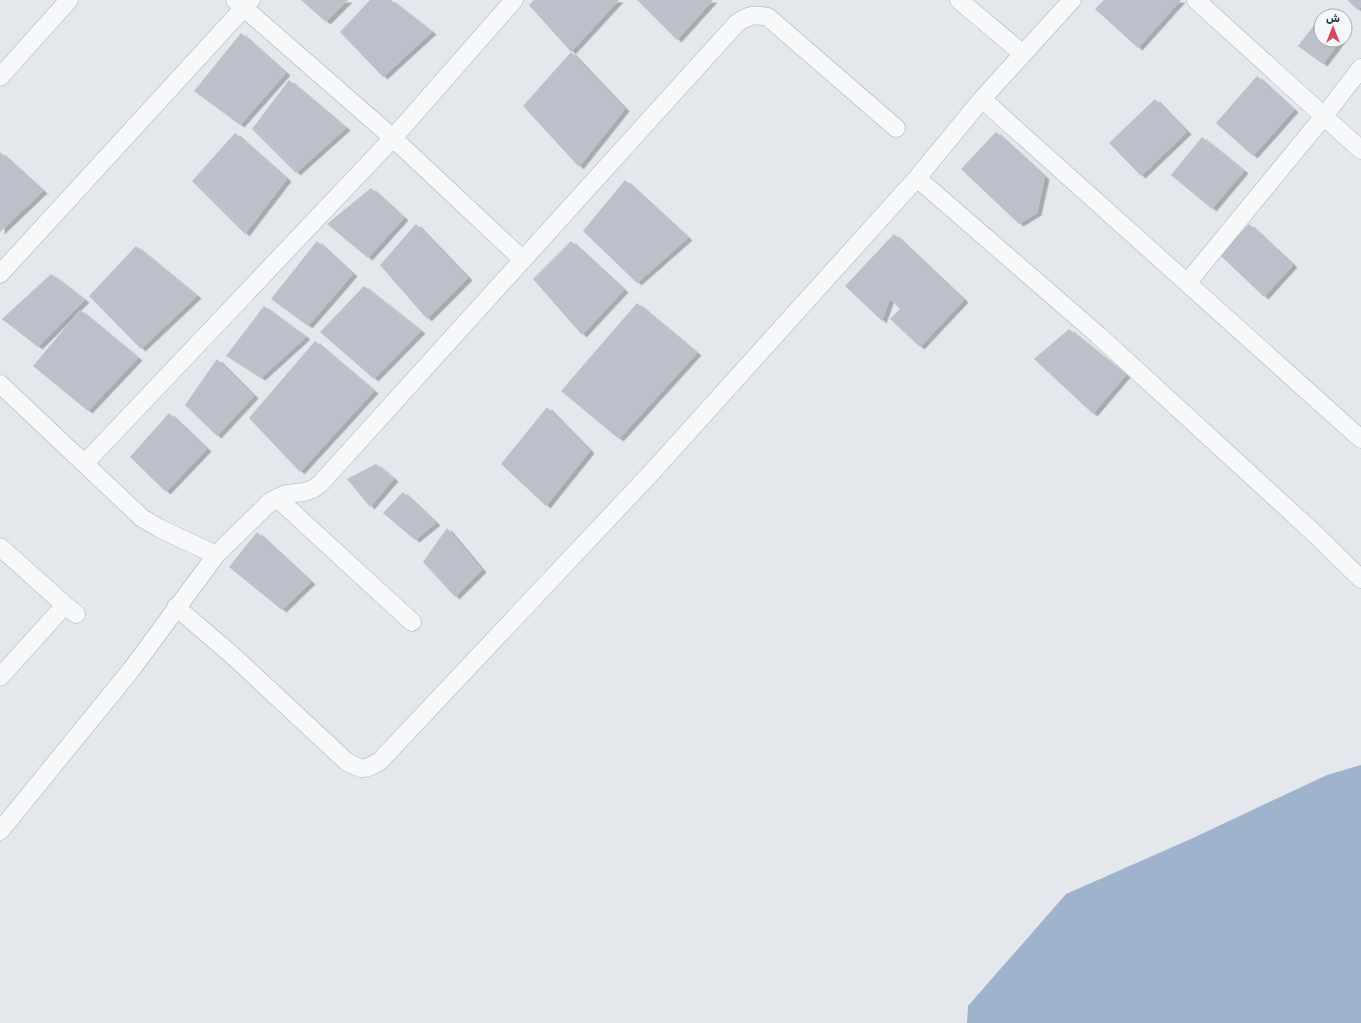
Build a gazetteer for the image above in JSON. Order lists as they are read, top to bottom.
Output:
{
  "north": "top"
}
